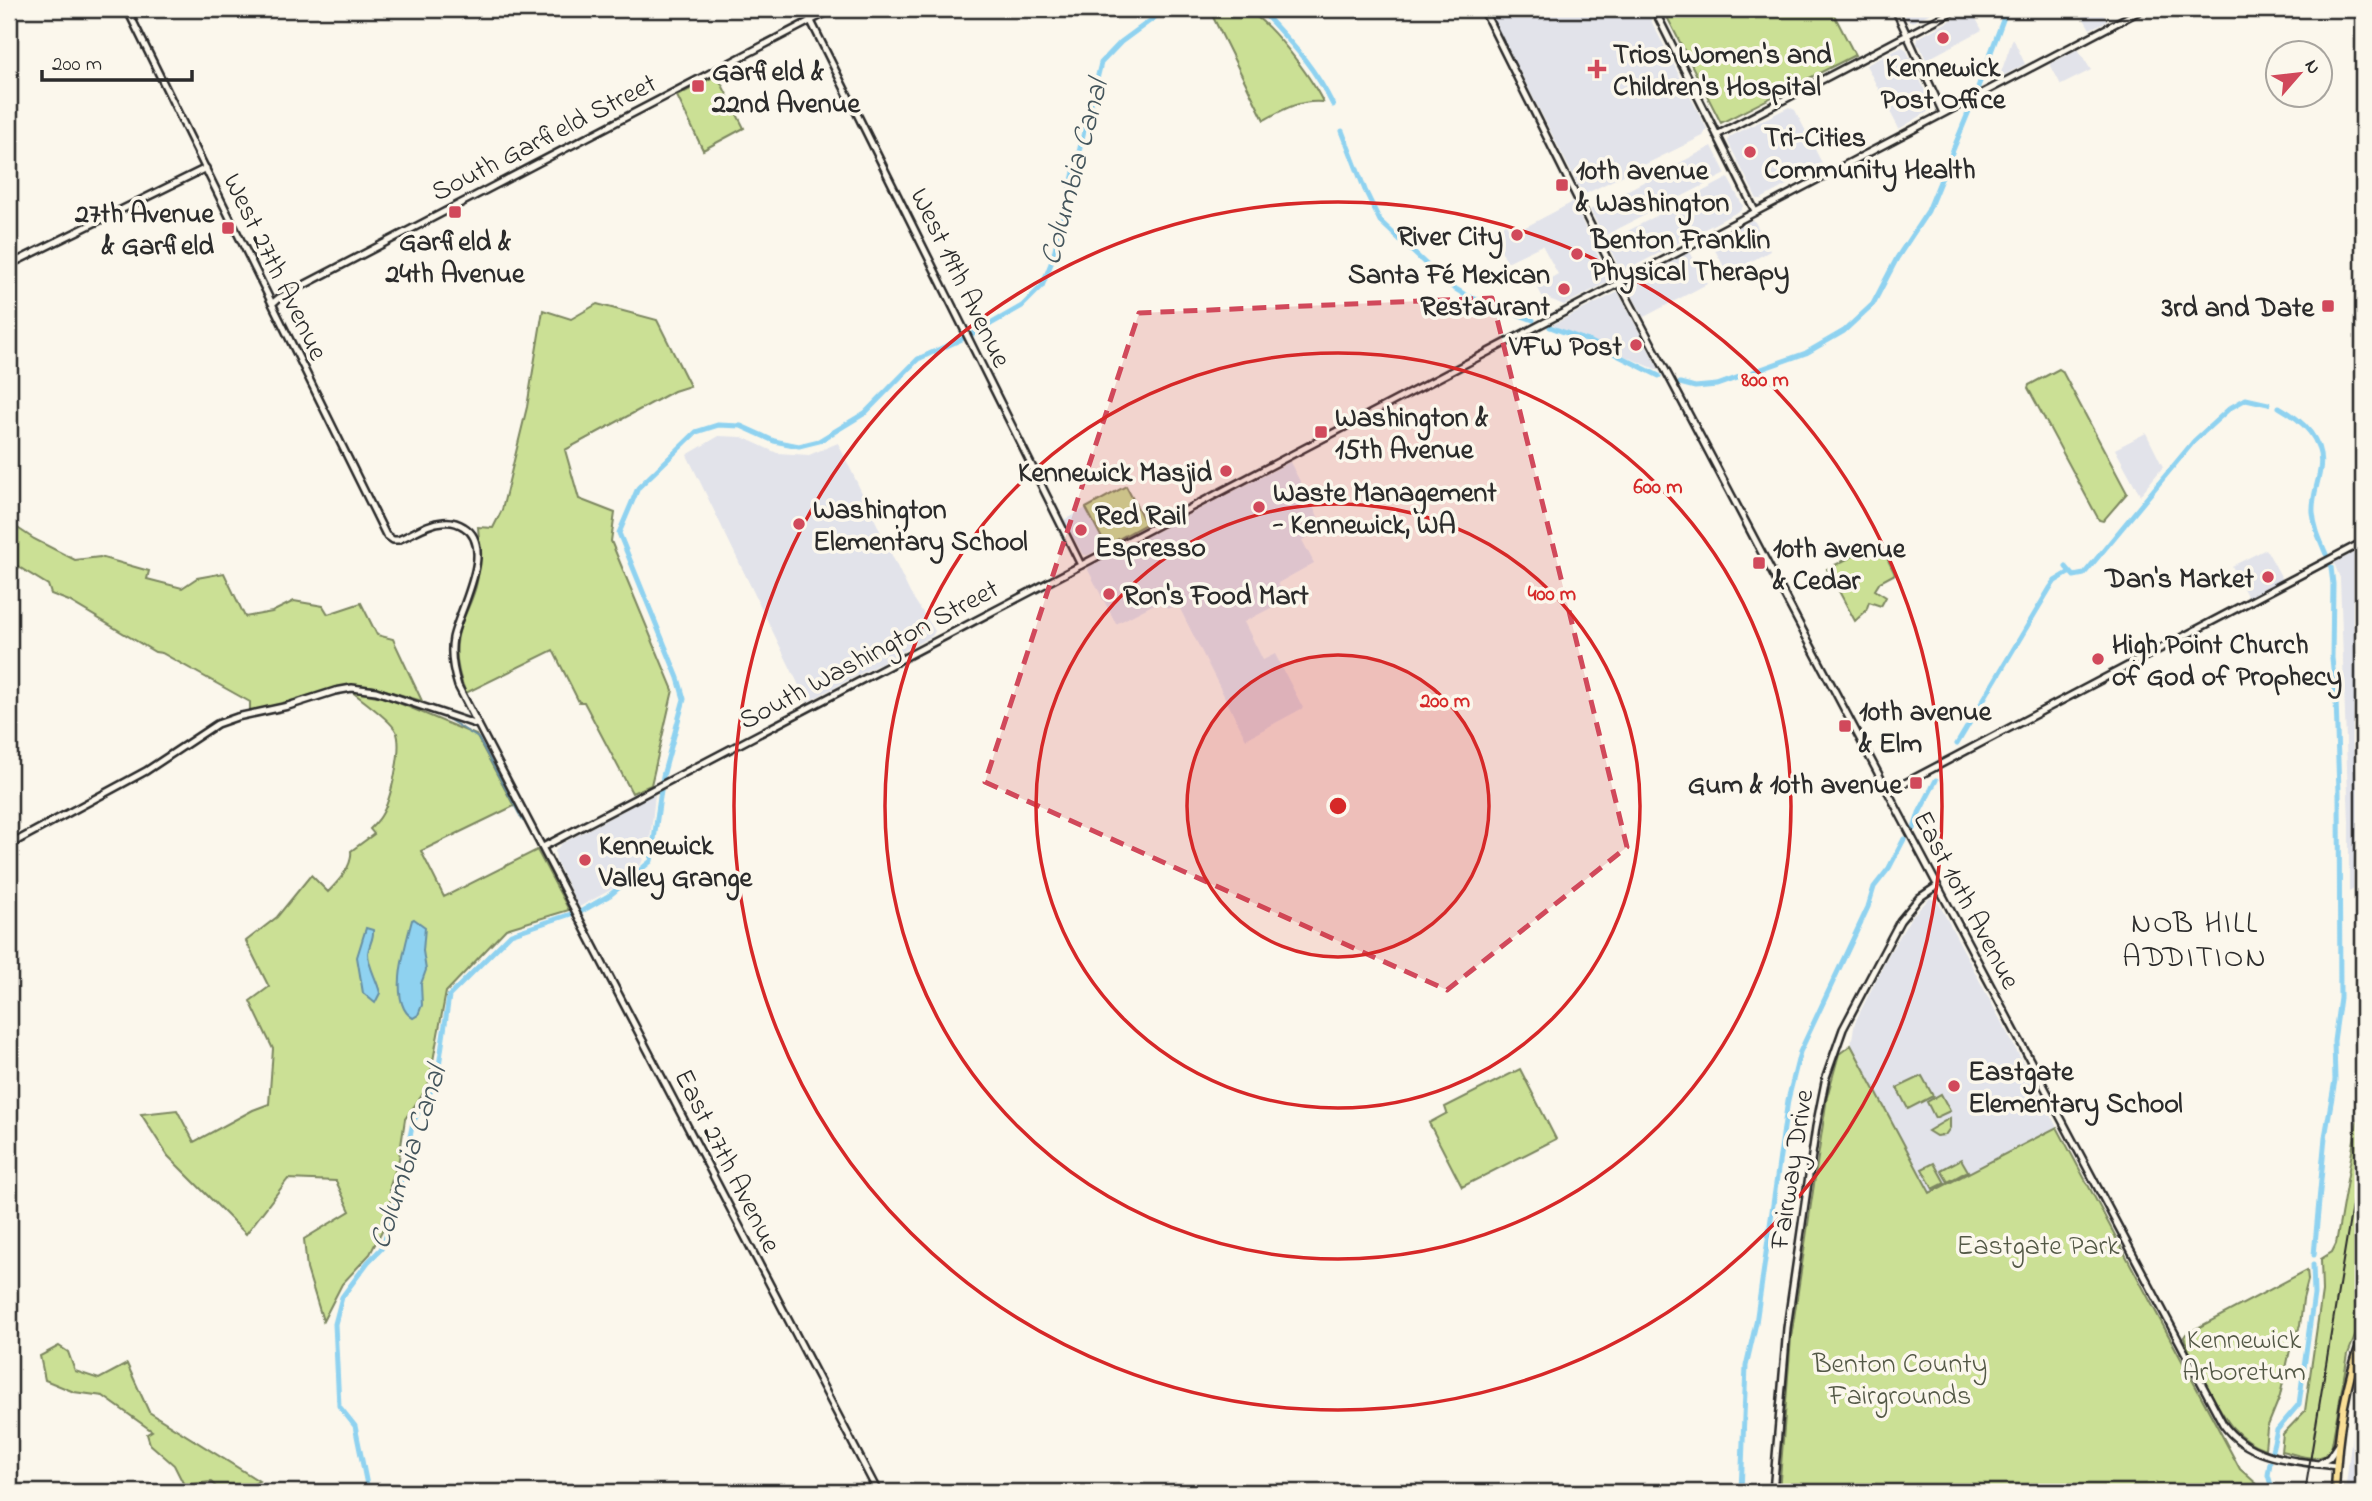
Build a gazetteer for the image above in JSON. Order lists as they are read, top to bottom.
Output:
{
  "streets": {
    "main road": [
      "South Garfield Street",
      "West 27th Avenue",
      "West 19th Avenue",
      "South Washington Street",
      "East 10th Avenue",
      "East 27th Avenue",
      "Fairway Drive"
    ]
  },
  "crossings": [
    ["South Garfield Street", "West 27th Avenue"],
    ["South Garfield Street", "West 19th Avenue"],
    ["West 19th Avenue", "South Washington Street"],
    ["South Washington Street", "East 10th Avenue"],
    ["South Washington Street", "East 27th Avenue"],
    ["East 10th Avenue", "Fairway Drive"]
  ],
  "districts": ["NOB HILL ADDITION"],
  "water": ["Columbia Canal"],
  "parks": ["Eastgate Park", "Kennewick Arboretum", "Benton County Fairgrounds"],
  "places": {
    "other": [
      "Kennewick Post Office",
      "Tri-Cities Community Health",
      "River City",
      "Benton Franklin Physical Therapy",
      "Santa Fé Mexican Restaurant",
      "VFW Post",
      "Kennewick Masjid",
      "Waste Management - Kennewick, WA",
      "Washington Elementary School",
      "Red Rail Espresso",
      "Dan's Market",
      "Ron's Food Mart",
      "High Point Church of God of Prophecy",
      "Kennewick Valley Grange",
      "Eastgate Elementary School"
    ],
    "health": ["Trios Women's and Children's Hospital"],
    "transit": [
      "Garfield & 22nd Avenue",
      "10th avenue & Washington",
      "Garfield & 24th Avenue",
      "27th Avenue & Garfield",
      "3rd and Date",
      "Washington & 15th Avenue",
      "10th avenue & Cedar",
      "10th avenue & Elm",
      "Gum & 10th avenue"
    ]
  },
  "scale_bar": "200 m",
  "north": "top right",
  "rings": [
    "800 m",
    "600 m",
    "400 m",
    "200 m"
  ]
}
